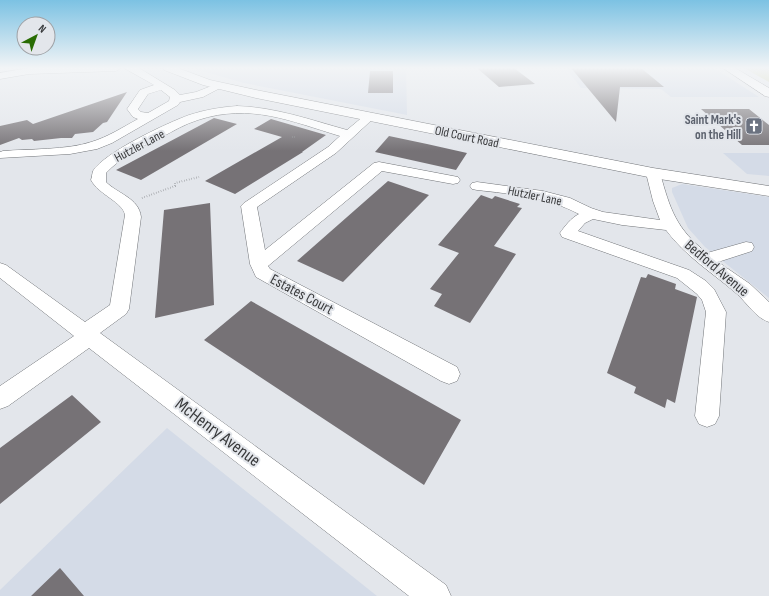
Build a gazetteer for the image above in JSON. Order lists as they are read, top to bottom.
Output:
{
  "streets": {
    "main road": ["Old Court Road"],
    "street": [
      "Hutzler Lane",
      "Bedford Avenue",
      "Estates Court",
      "McHenry Avenue"
    ]
  },
  "crossings": [
    ["Old Court Road", "Bedford Avenue"],
    ["Old Court Road", "Estates Court"],
    ["Hutzler Lane", "Bedford Avenue"],
    ["Hutzler Lane", "Estates Court"]
  ],
  "places": {
    "church": ["Saint Mark's on the Hill"]
  },
  "north": "top right"
}
